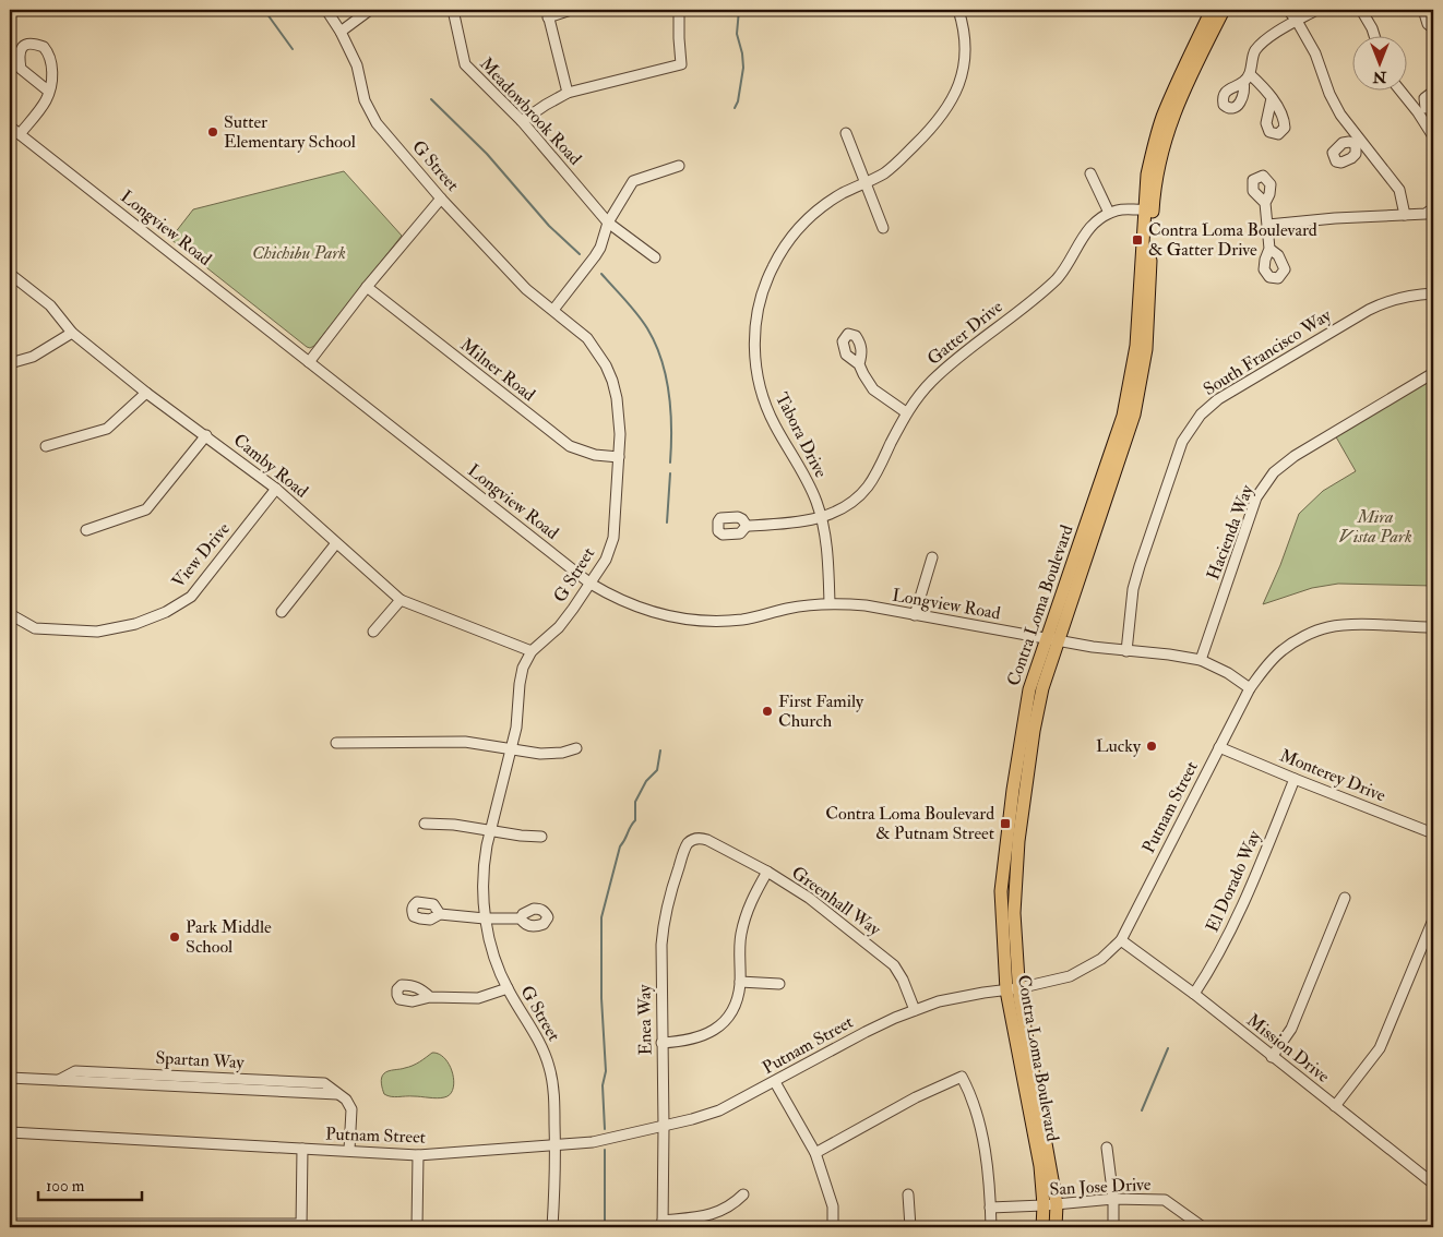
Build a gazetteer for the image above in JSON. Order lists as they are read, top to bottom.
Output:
{
  "streets": {
    "main road": ["Contra Loma Boulevard"],
    "street": [
      "Meadowbrook Road",
      "G Street",
      "Longview Road",
      "Gatter Drive",
      "South Francisco Way",
      "Milner Road",
      "Tabora Drive",
      "Camby Road",
      "Hacienda Way",
      "View Drive",
      "Monterey Drive",
      "Putnam Street",
      "El Dorado Way",
      "Greenhall Way",
      "Enea Way",
      "Mission Drive",
      "Spartan Way",
      "San Jose Drive"
    ]
  },
  "crossings": [
    ["G Street", "Longview Road"],
    ["G Street", "Milner Road"],
    ["G Street", "Camby Road"],
    ["G Street", "Putnam Street"],
    ["Longview Road", "South Francisco Way"],
    ["Longview Road", "Tabora Drive"],
    ["Longview Road", "Hacienda Way"],
    ["Longview Road", "Contra Loma Boulevard"],
    ["Longview Road", "Putnam Street"],
    ["Gatter Drive", "Tabora Drive"],
    ["Gatter Drive", "Contra Loma Boulevard"],
    ["Camby Road", "View Drive"],
    ["Contra Loma Boulevard", "Putnam Street"],
    ["Contra Loma Boulevard", "San Jose Drive"],
    ["Monterey Drive", "Putnam Street"],
    ["Monterey Drive", "El Dorado Way"],
    ["Putnam Street", "Greenhall Way"],
    ["Putnam Street", "Enea Way"],
    ["Putnam Street", "Mission Drive"],
    ["Putnam Street", "Spartan Way"],
    ["El Dorado Way", "Mission Drive"],
    ["Greenhall Way", "Enea Way"]
  ],
  "parks": ["Chichibu Park", "Mira Vista Park"],
  "places": {
    "other": [
      "Sutter Elementary School",
      "First Family Church",
      "Lucky",
      "Park Middle School"
    ],
    "transit": ["Contra Loma Boulevard & Gatter Drive", "Contra Loma Boulevard & Putnam Street"]
  },
  "scale_bar": "100 m",
  "north": "bottom"
}
